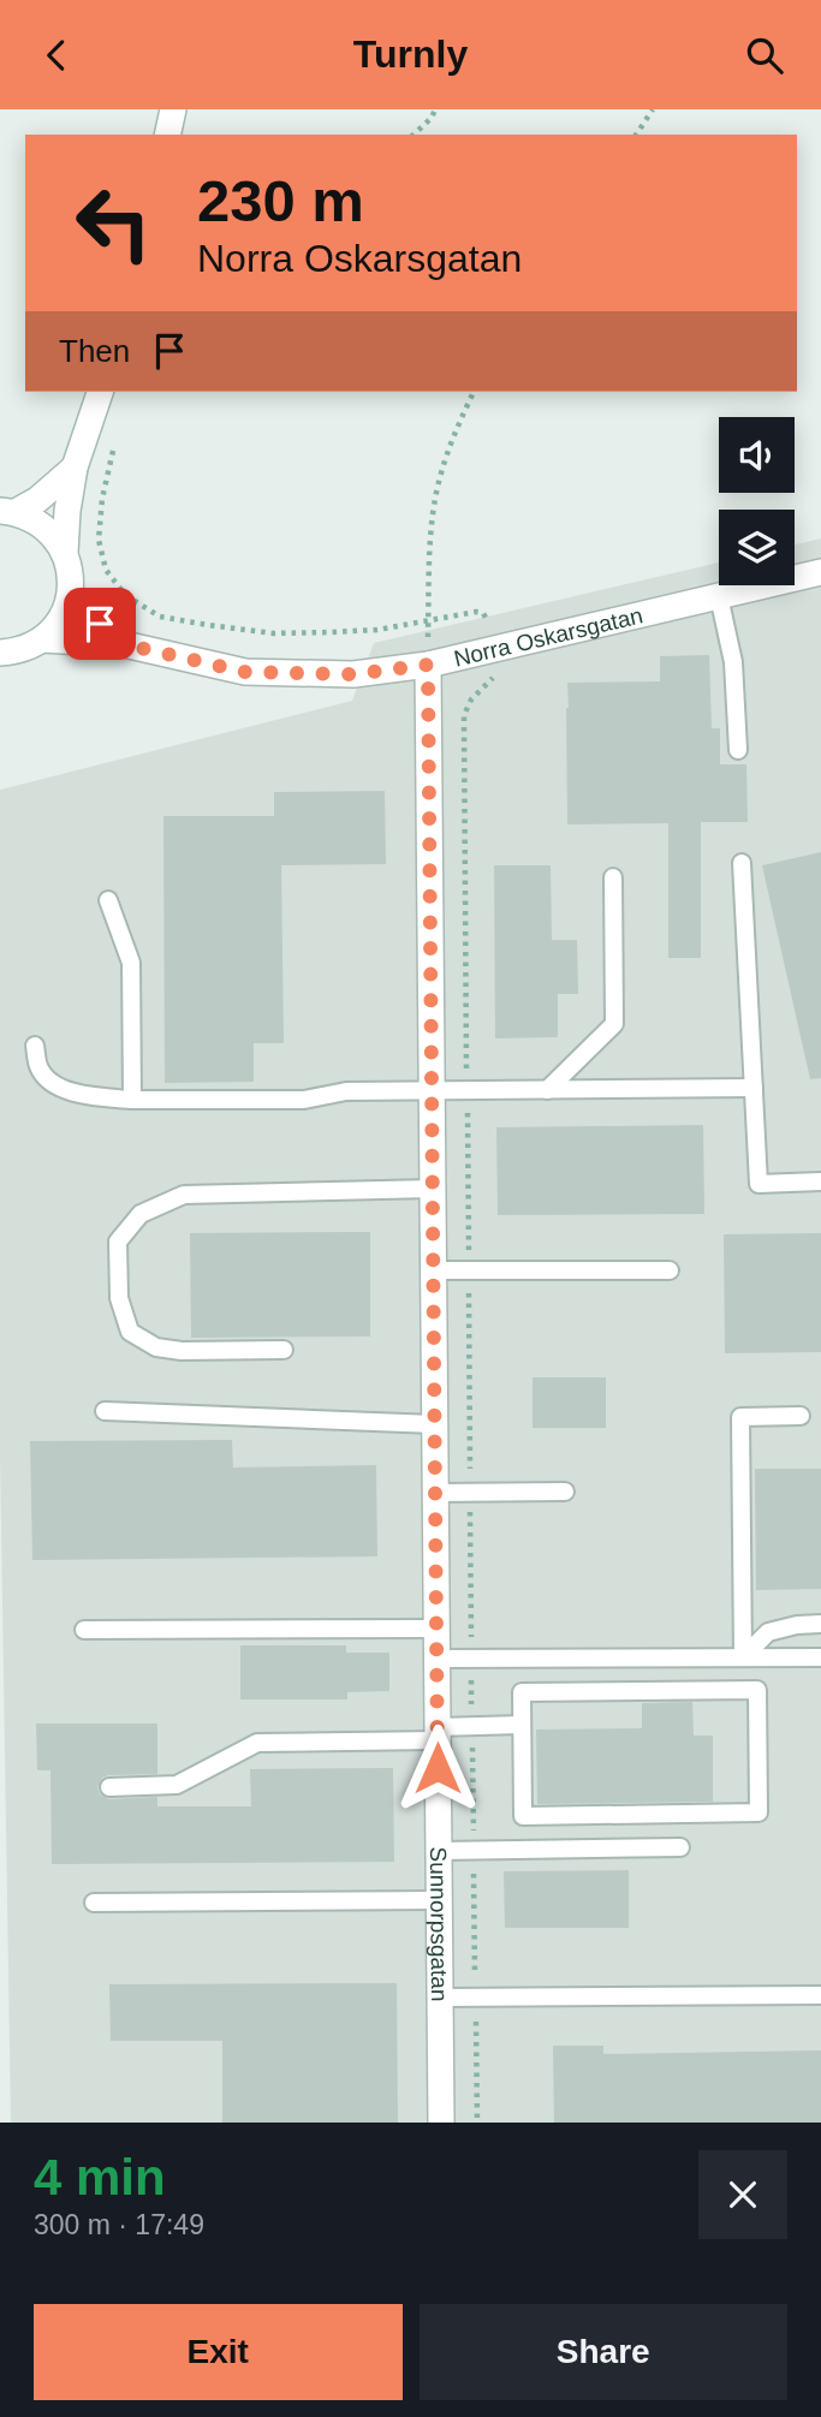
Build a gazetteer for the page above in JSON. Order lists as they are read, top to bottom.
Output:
{
  "streets": {
    "street": ["Norra Oskarsgatan", "Sunnorpsgatan"]
  },
  "crossings": [
    ["Norra Oskarsgatan", "Sunnorpsgatan"]
  ],
  "page": {
    "header": "Turnly",
    "turn": ["230 m", "Norra Oskarsgatan"],
    "then": "Then",
    "heading": ["4 min", "300 m · 17:49"],
    "buttons": ["Exit", "Share"]
  }
}
